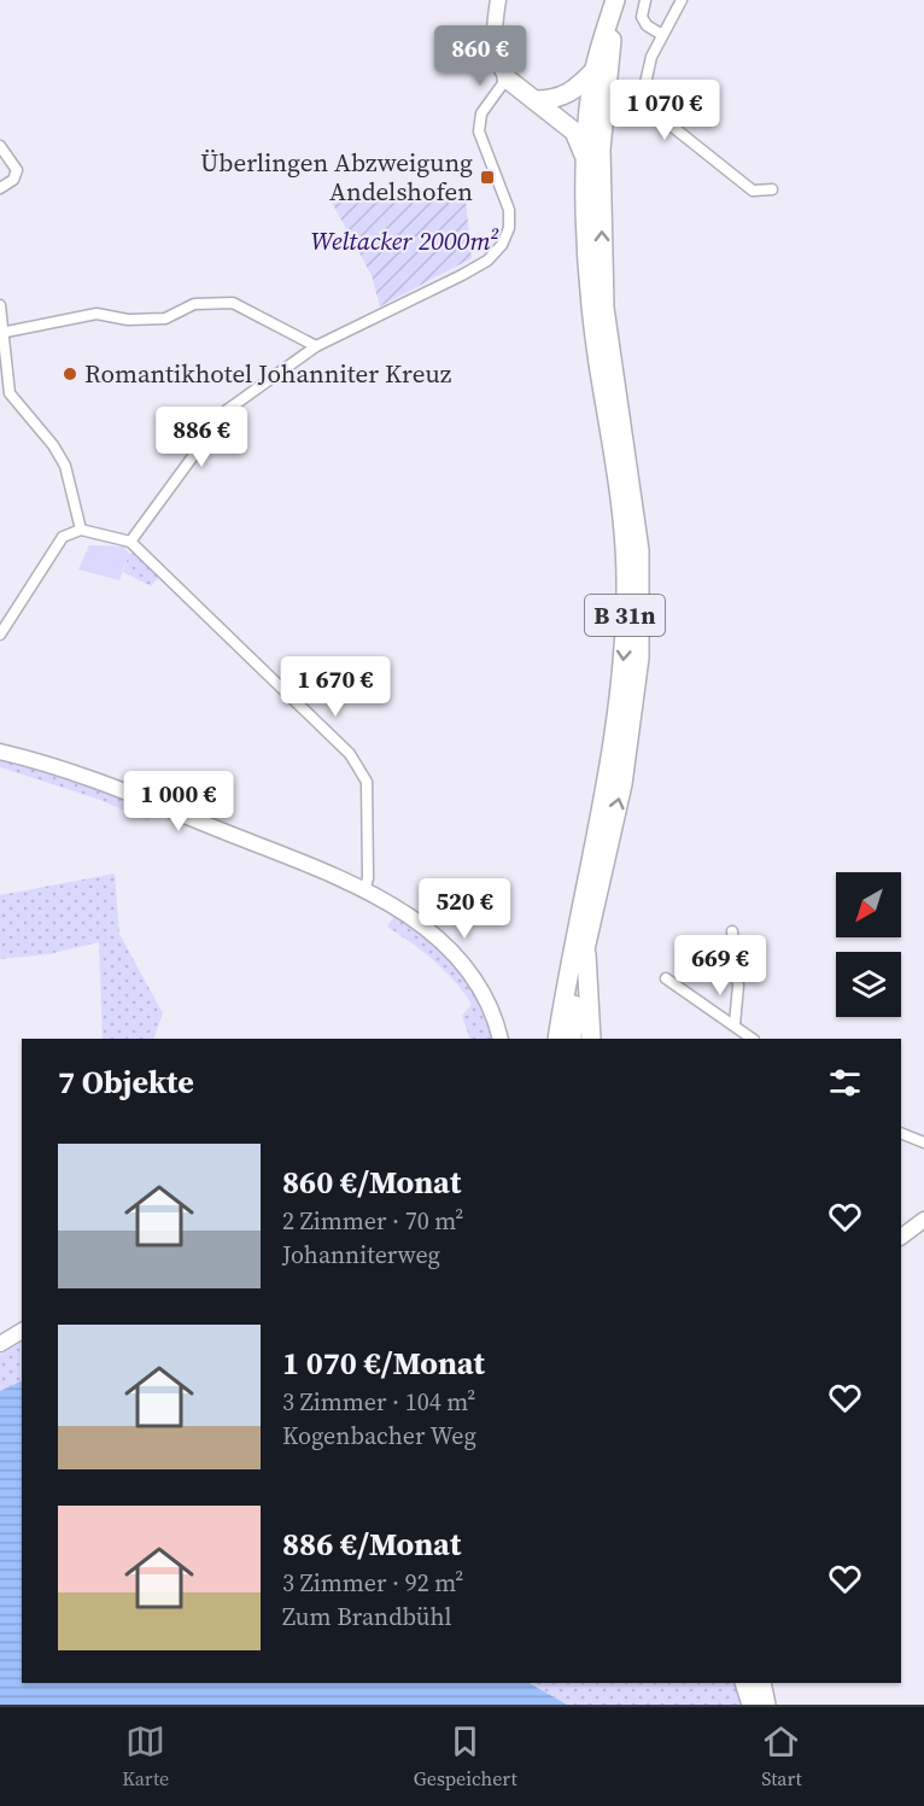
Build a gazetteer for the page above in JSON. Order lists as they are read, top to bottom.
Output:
{
  "streets": {
    "highway": ["B 31n"]
  },
  "parks": ["Weltacker 2000m²"],
  "places": {
    "transit": ["Überlingen Abzweigung Andelshofen"],
    "other": ["Romantikhotel Johanniter Kreuz"]
  },
  "north": "bottom left",
  "page": {
    "price": [
      "860 €",
      "1 070 €",
      "886 €",
      "1 670 €",
      "1 000 €",
      "520 €",
      "669 €"
    ],
    "heading": "7 Objekte",
    "list": [
      {
        "name": "860 €/Monat",
        "note": "2 Zimmer · 70 m² · Johanniterweg"
      },
      {
        "name": "1 070 €/Monat",
        "note": "3 Zimmer · 104 m² · Kogenbacher Weg"
      },
      {
        "name": "886 €/Monat",
        "note": "3 Zimmer · 92 m² · Zum Brandbühl"
      }
    ],
    "tabs": ["Karte", "Gespeichert", "Start"]
  }
}
